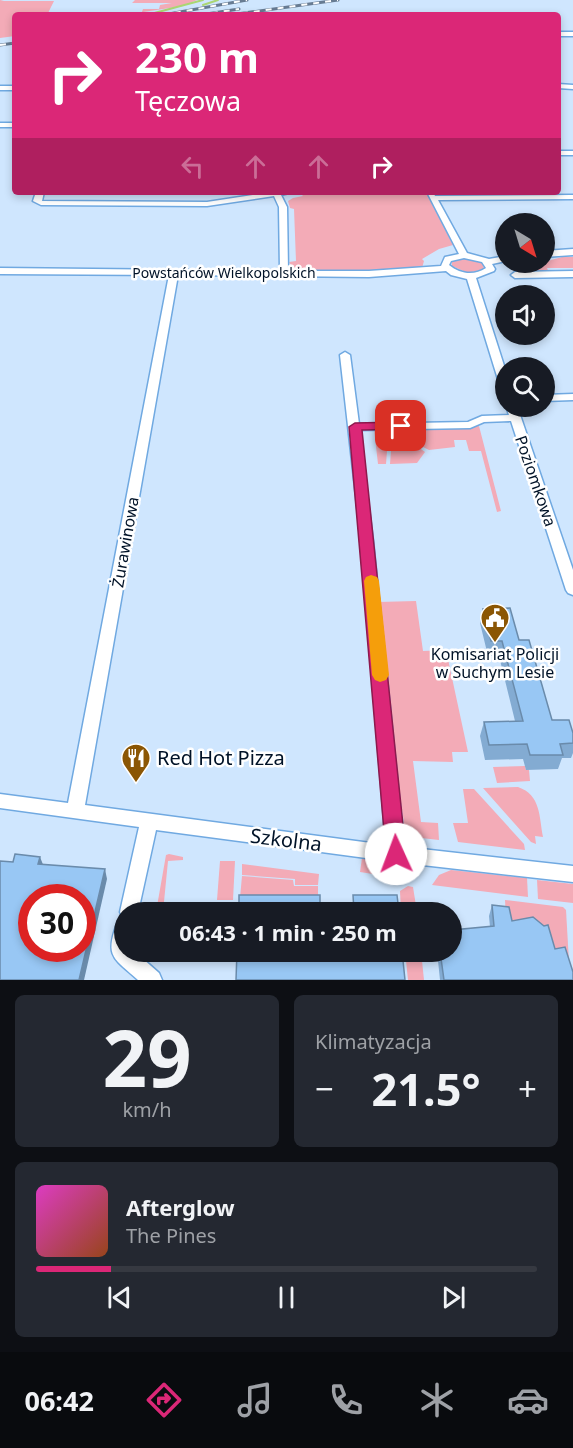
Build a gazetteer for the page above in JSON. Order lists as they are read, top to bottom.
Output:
{
  "streets": {
    "street": [
      "Powstańców Wielkopolskich",
      "Poziomkowa",
      "Żurawinowa",
      "Szkolna"
    ]
  },
  "crossings": [
    ["Powstańców Wielkopolskich", "Żurawinowa"],
    ["Żurawinowa", "Szkolna"]
  ],
  "places": {
    "public building": ["Komisariat Policji w Suchym Lesie"],
    "restaurant": ["Red Hot Pizza"]
  },
  "north": "bottom right",
  "page": {
    "turn": ["230 m", "Tęczowa"],
    "limit": "30",
    "trip": "06:43 · 1 min · 250 m",
    "tile": [
      ["29", "km/h"],
      "Klimatyzacja"
    ],
    "heat": ["−", "21.5°", "+"],
    "song": ["Afterglow", "The Pines"],
    "tabs": "06:42"
  }
}
